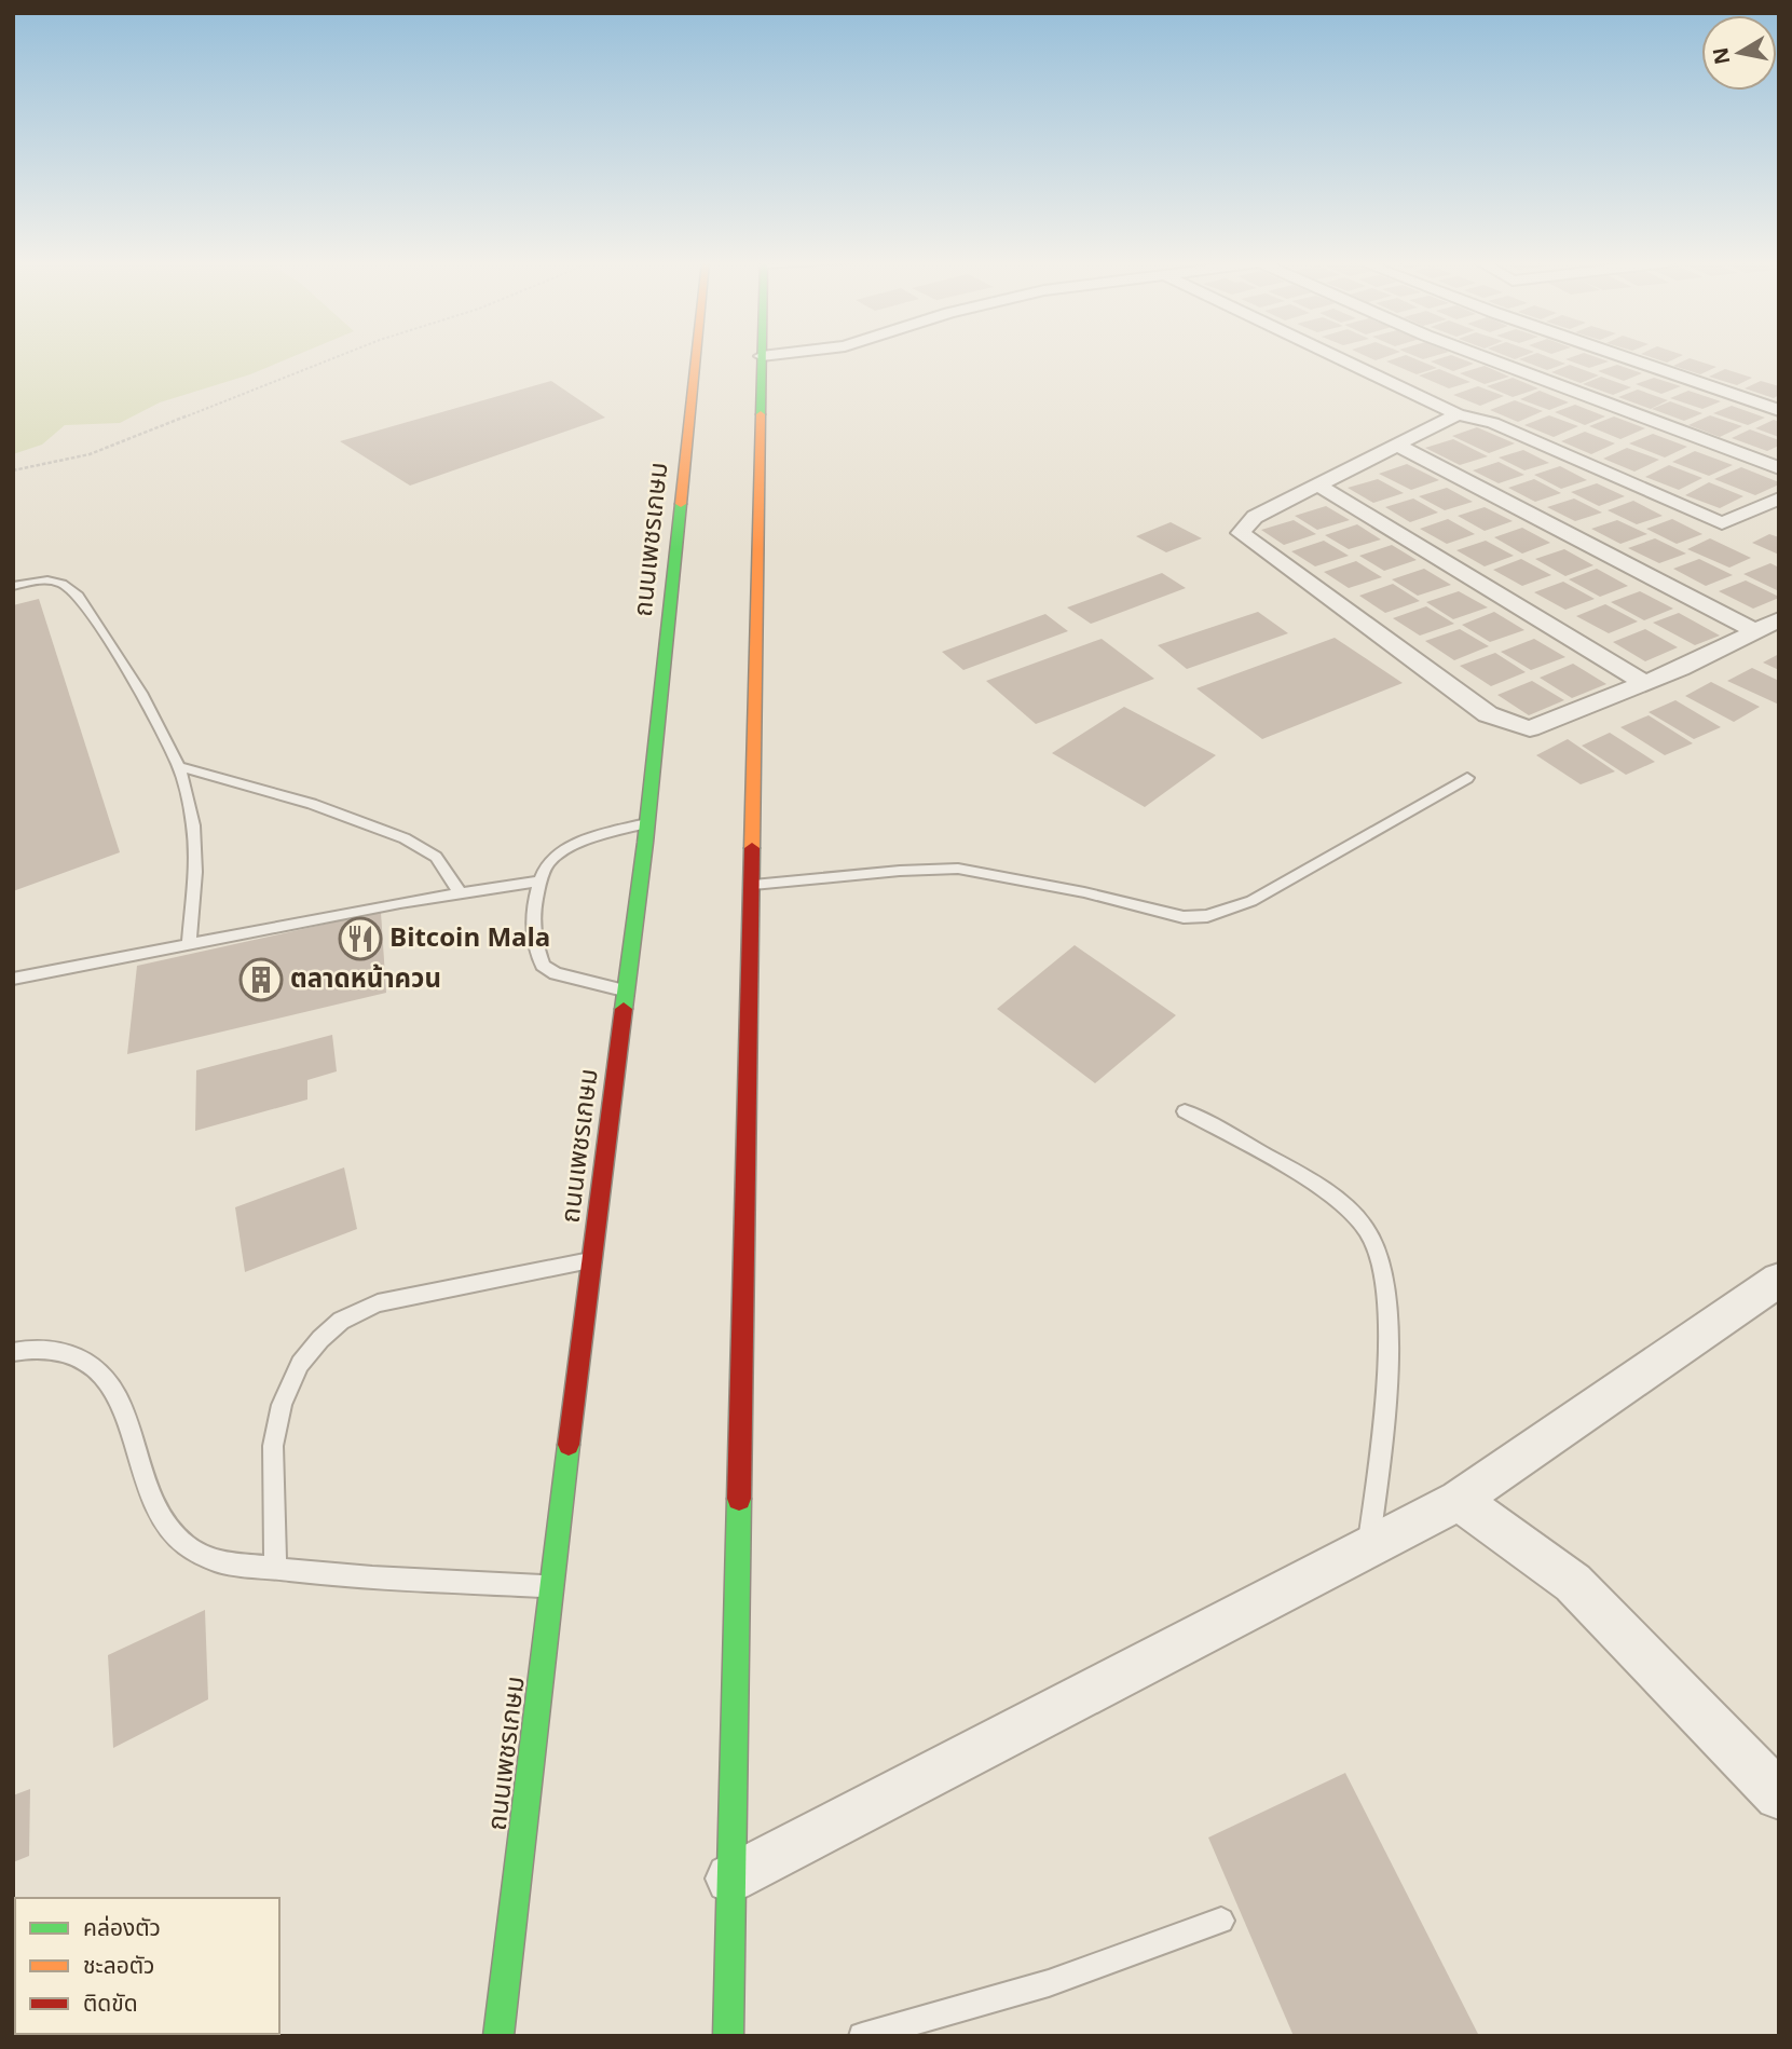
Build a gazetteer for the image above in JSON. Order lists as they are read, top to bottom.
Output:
{
  "streets": {
    "highway": ["ถนนเพชรเกษม"]
  },
  "places": {
    "restaurant": ["Bitcoin Mala"],
    "building": ["ตลาดหน้าควน"]
  },
  "legend": ["คล่องตัว", "ชะลอตัว", "ติดขัด"],
  "north": "left"
}
